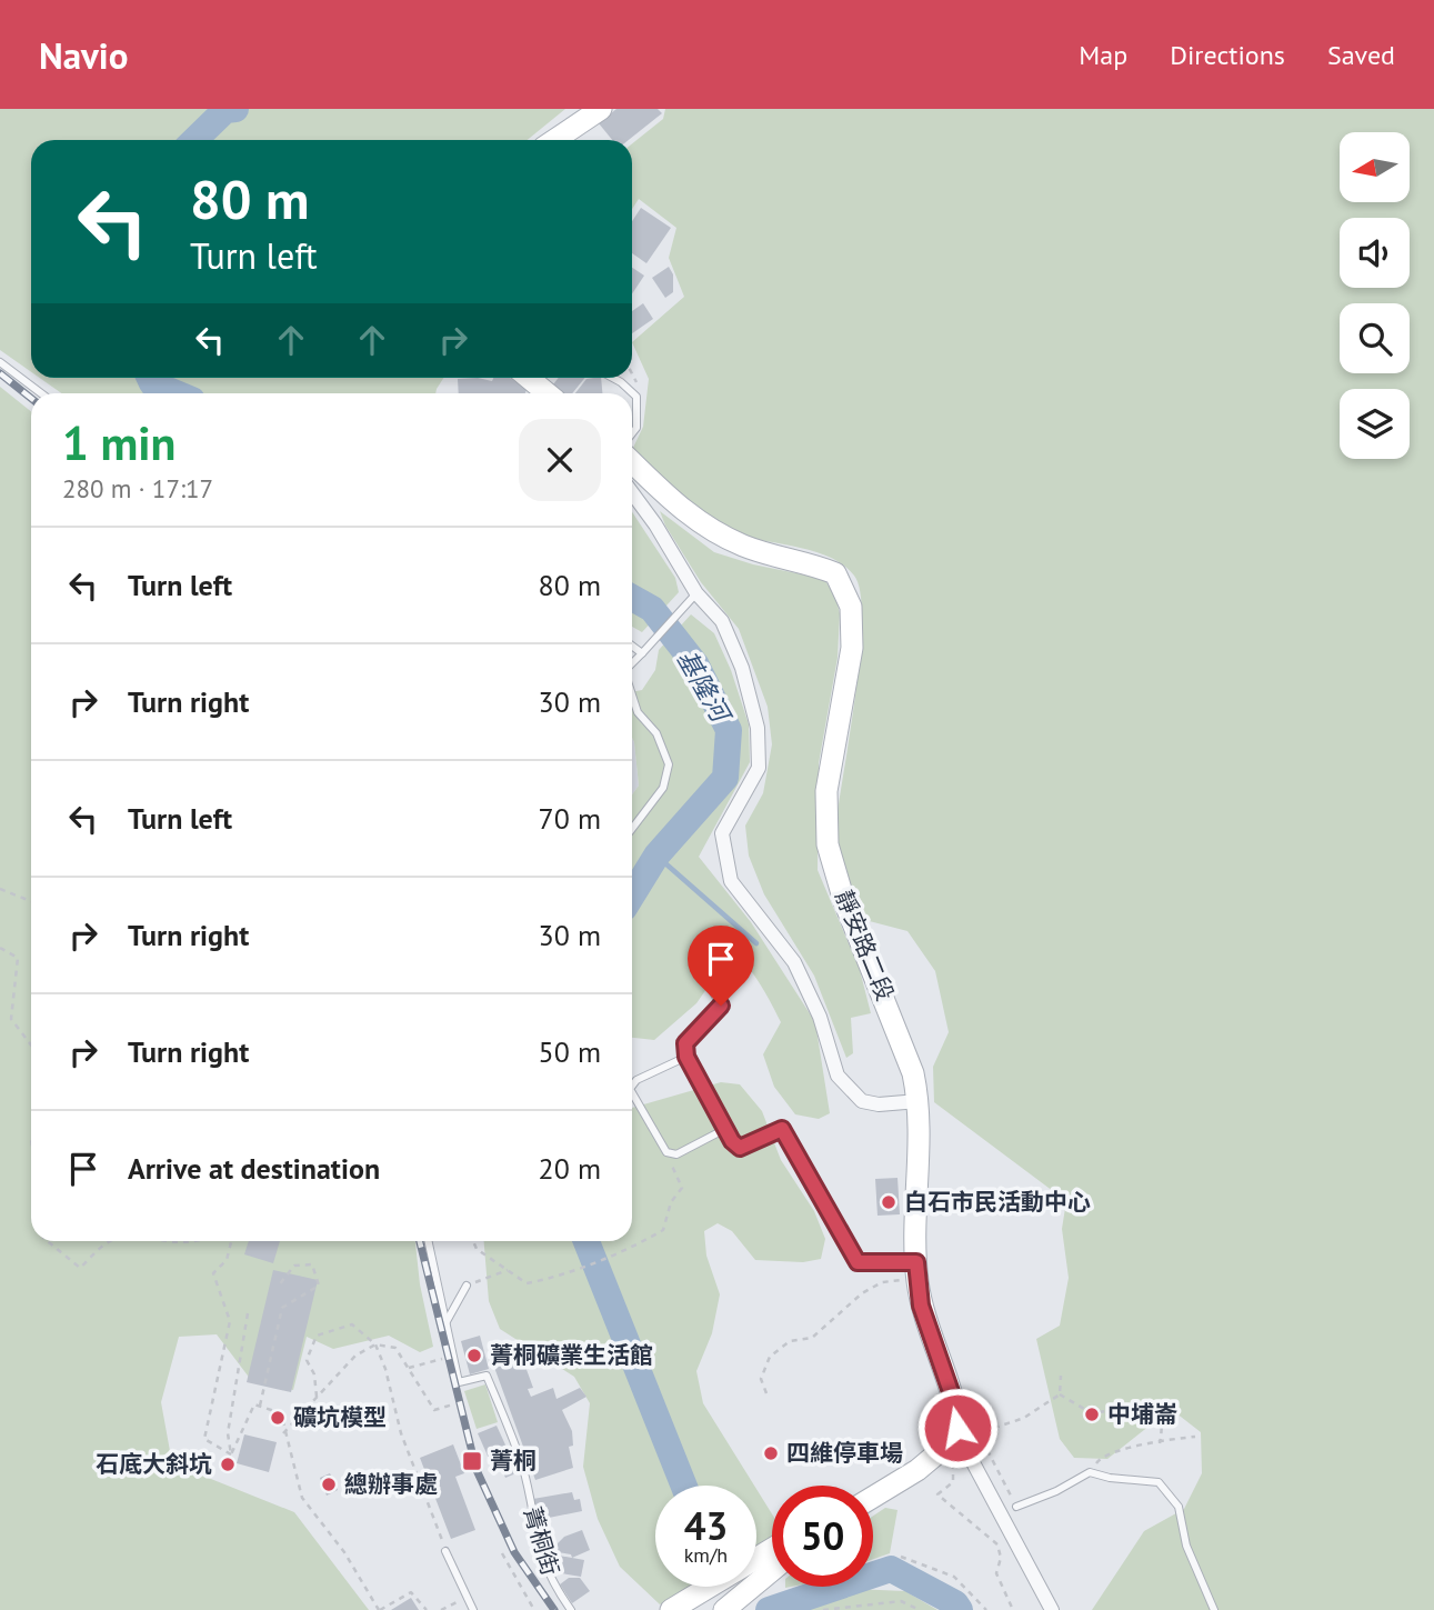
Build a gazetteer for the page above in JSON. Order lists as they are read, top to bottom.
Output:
{
  "streets": {
    "main road": ["靜安路二段"],
    "lane": ["菁桐街"]
  },
  "water": ["基隆河"],
  "places": {
    "other": [
      "白石市民活動中心",
      "菁桐礦業生活館",
      "中埔崙",
      "礦坑模型",
      "四維停車場",
      "石底大斜坑",
      "總辦事處"
    ],
    "transit": ["菁桐"]
  },
  "north": "left",
  "page": {
    "header": "Navio",
    "nav": ["Map", "Directions", "Saved"],
    "turn": ["80 m", "Turn left"],
    "heading": ["1 min", "280 m · 17:17"],
    "list": [
      {
        "name": "Turn left",
        "value": "80 m"
      },
      {
        "name": "Turn right",
        "value": "30 m"
      },
      {
        "name": "Turn left",
        "value": "70 m"
      },
      {
        "name": "Turn right",
        "value": "30 m"
      },
      {
        "name": "Turn right",
        "value": "50 m"
      },
      {
        "name": "Arrive at destination",
        "value": "20 m"
      }
    ],
    "speed": "43 km/h",
    "limit": "50"
  }
}
